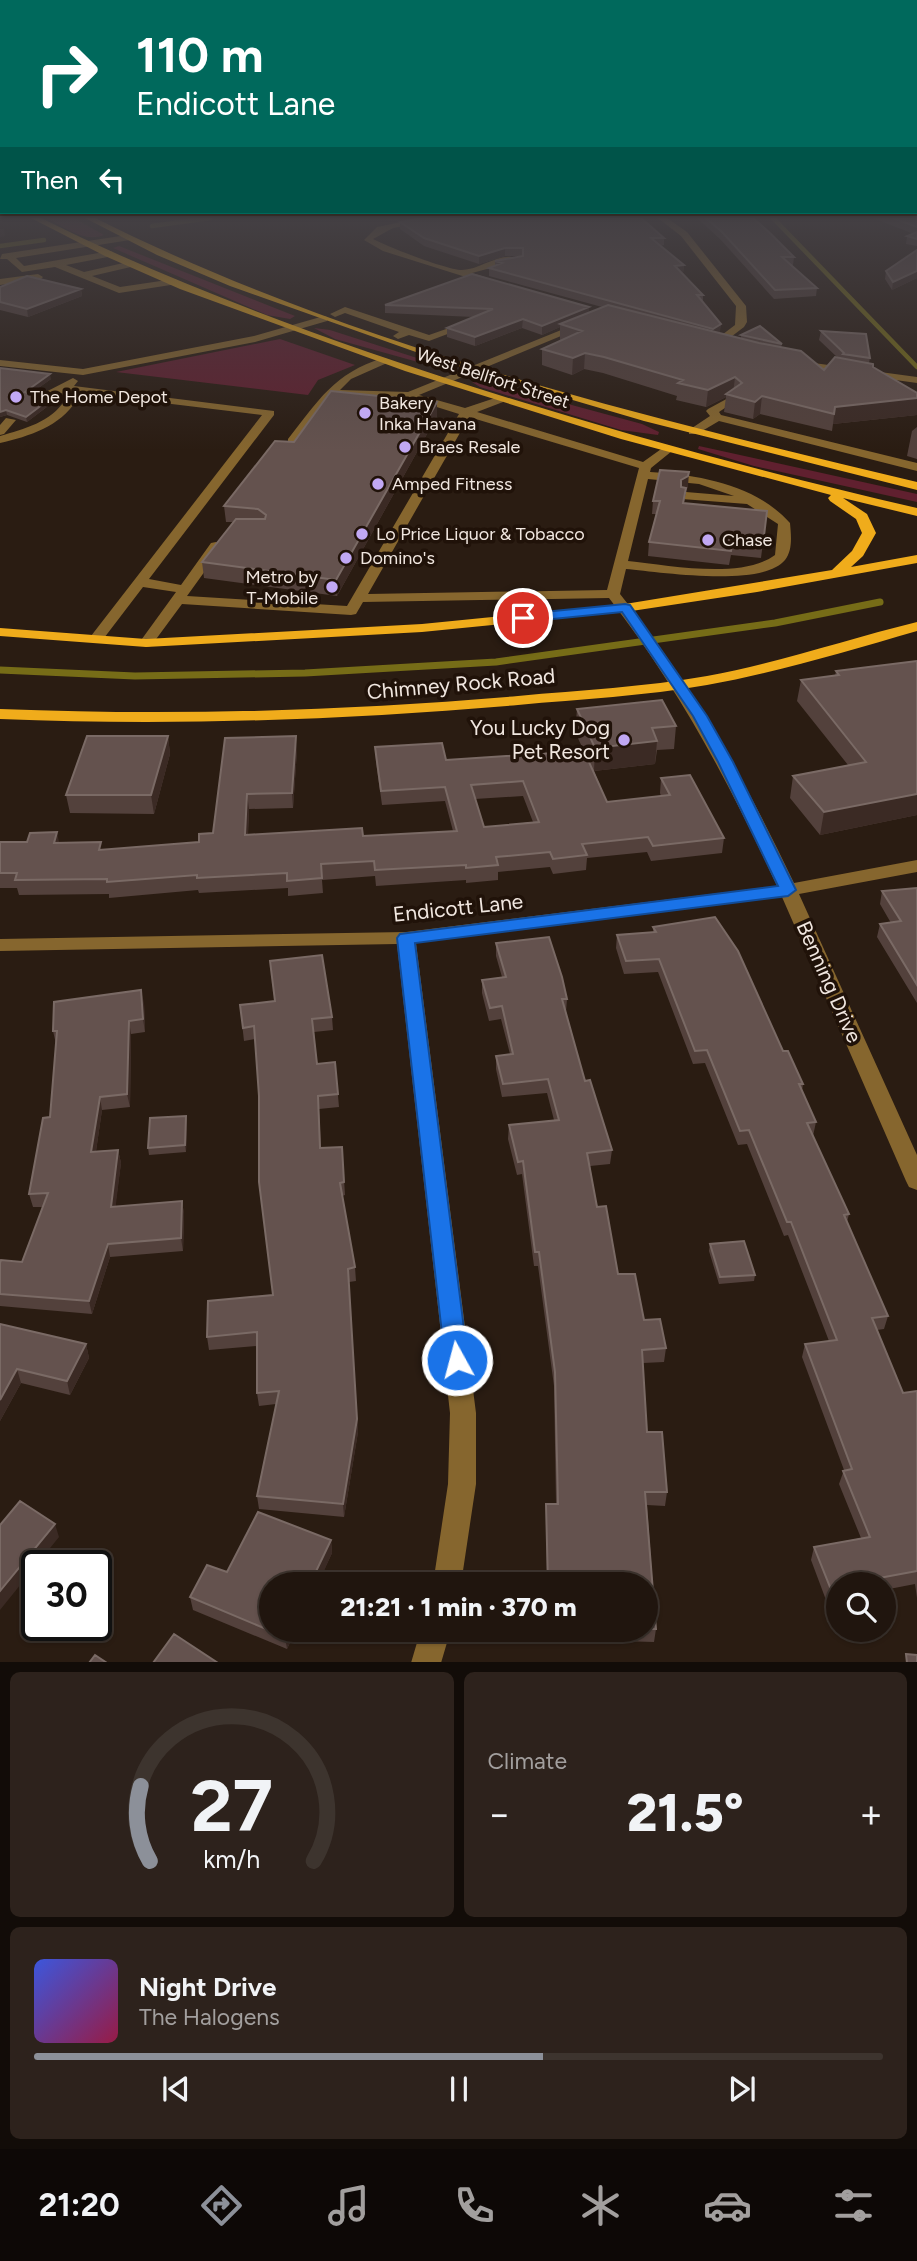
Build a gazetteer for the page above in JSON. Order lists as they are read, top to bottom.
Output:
{
  "streets": {
    "main road": ["West Bellfort Street", "Chimney Rock Road"],
    "street": ["Endicott Lane", "Benning Drive"]
  },
  "crossings": [
    ["Chimney Rock Road", "Benning Drive"],
    ["Endicott Lane", "Benning Drive"]
  ],
  "places": [
    "The Home Depot",
    "Bakery Inka Havana",
    "Braes Resale",
    "Amped Fitness",
    "Lo Price Liquor & Tobacco",
    "Chase",
    "Domino's",
    "Metro by T-Mobile",
    "You Lucky Dog Pet Resort"
  ],
  "page": {
    "turn": ["110 m", "Endicott Lane"],
    "then": "Then",
    "limit": "30",
    "trip": "21:21 · 1 min · 370 m",
    "tile": "Climate",
    "heat": ["−", "21.5°", "+"],
    "song": ["Night Drive", "The Halogens"],
    "tabs": "21:20",
    "gauge": ["27", "km/h"]
  }
}
